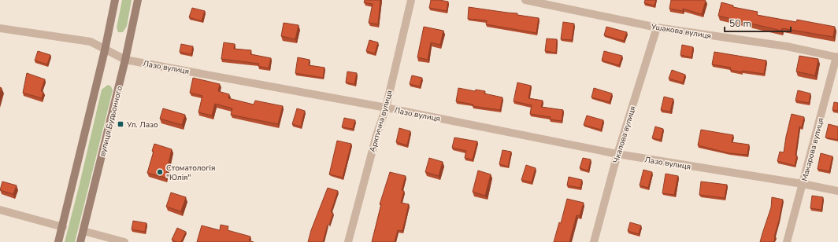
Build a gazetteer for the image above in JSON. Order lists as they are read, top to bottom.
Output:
{
  "streets": {
    "main road": ["вулиця Будьонного"],
    "street": [
      "Ушакова вулиця",
      "Лазо вулиця",
      "Арктична вулиця",
      "Чкалова вулиця",
      "Макарова вулиця"
    ]
  },
  "crossings": [
    ["Ушакова вулиця", "Чкалова вулиця"],
    ["Ушакова вулиця", "Макарова вулиця"],
    ["Лазо вулиця", "вулиця Будьонного"],
    ["Лазо вулиця", "Арктична вулиця"],
    ["Лазо вулиця", "Чкалова вулиця"],
    ["Лазо вулиця", "Макарова вулиця"]
  ],
  "places": {
    "transit": ["Ул. Лазо"],
    "other": ["Стоматологія \"Юлія\""]
  },
  "scale_bar": "50 m"
}
